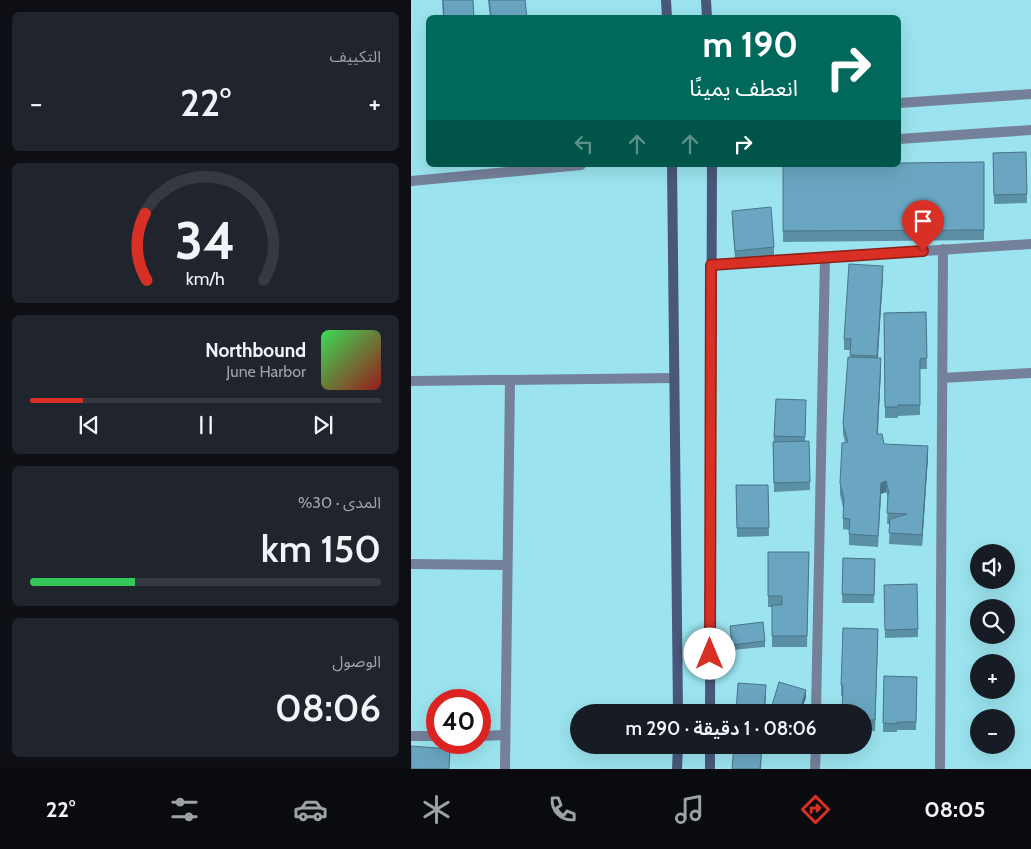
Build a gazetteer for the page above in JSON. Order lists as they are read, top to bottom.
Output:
{
  "page": {
    "tile": [
      "التكييف",
      ["المدى · 30%", "150 km"],
      ["الوصول", "08:06"]
    ],
    "turn": ["190 m", "انعطف يمينًا"],
    "heat": ["−", "22°", "+"],
    "song": ["Northbound", "June Harbor"],
    "map_buttons": ["+", "−"],
    "limit": "40",
    "trip": "08:06 · 1 دقيقة · 290 m",
    "tabs": ["08:05", "22°"],
    "gauge": ["34", "km/h"]
  }
}
